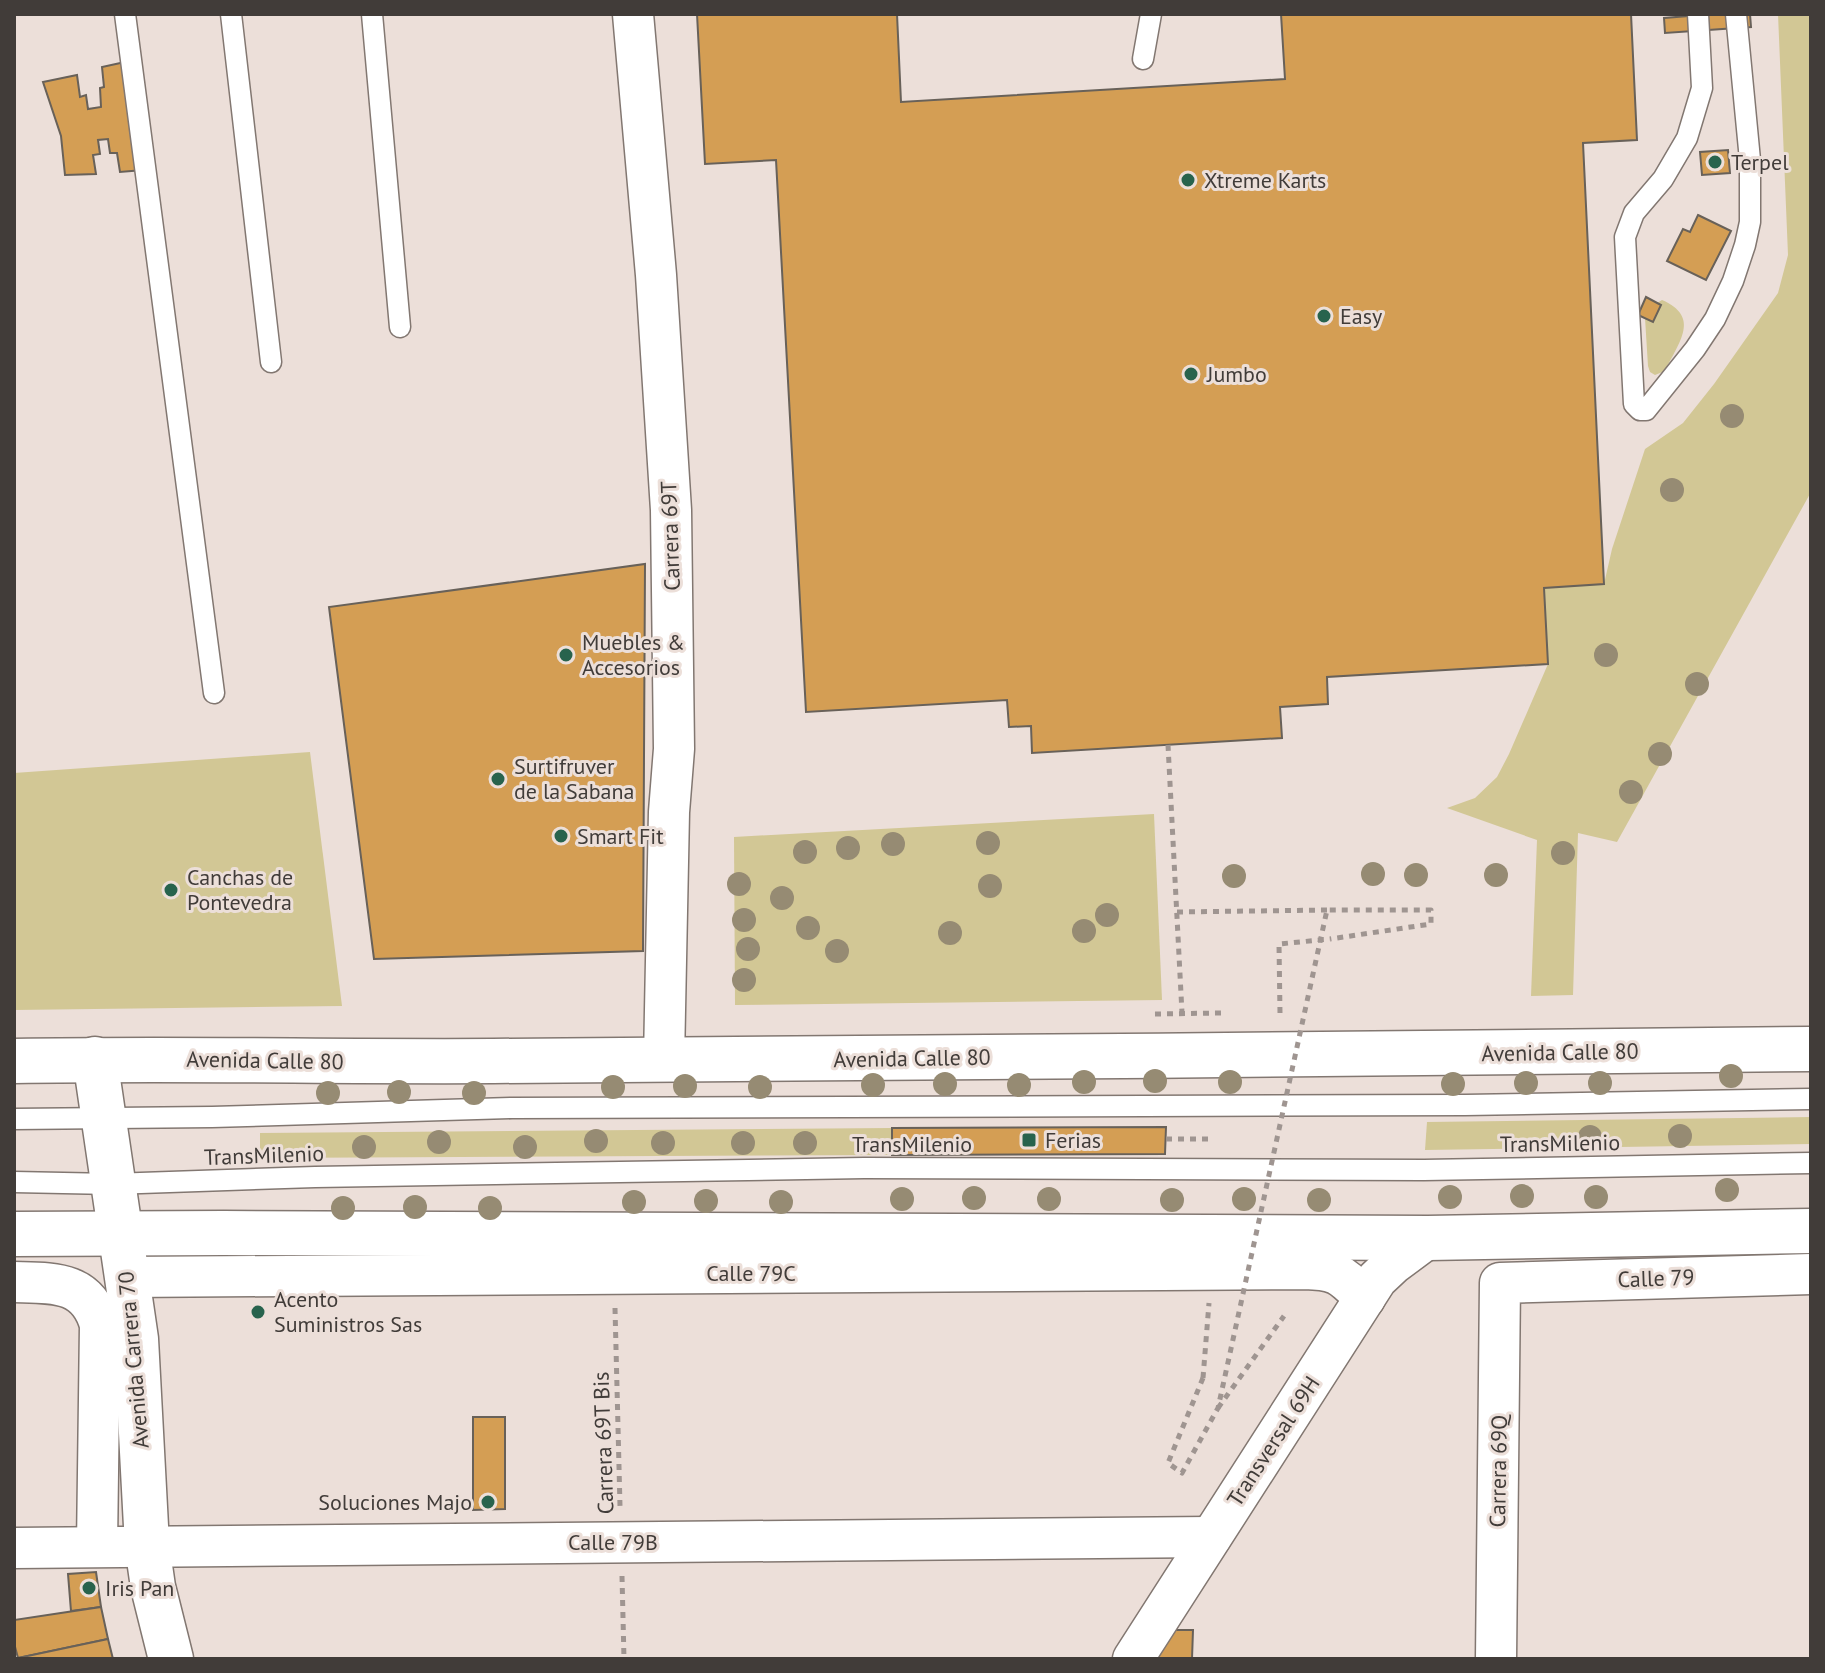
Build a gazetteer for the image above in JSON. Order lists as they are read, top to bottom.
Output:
{
  "streets": {
    "main road": ["Avenida Calle 80", "Avenida Carrera 70"],
    "street": [
      "Carrera 69T",
      "Calle 79C",
      "Calle 79",
      "Transversal 69H",
      "Carrera 69Q",
      "Calle 79B"
    ],
    "lane": ["TransMilenio"],
    "path": ["Carrera 69T Bis"]
  },
  "crossings": [
    ["Carrera 69T", "Avenida Calle 80"],
    ["Avenida Calle 80", "Avenida Carrera 70"],
    ["TransMilenio", "Avenida Carrera 70"],
    ["Calle 79C", "Avenida Carrera 70"],
    ["Calle 79C", "Transversal 69H"],
    ["Calle 79C", "Carrera 69T Bis"],
    ["Calle 79", "Carrera 69Q"],
    ["Avenida Carrera 70", "Calle 79B"],
    ["Transversal 69H", "Calle 79B"],
    ["Carrera 69T Bis", "Calle 79B"]
  ],
  "places": {
    "other": [
      "Terpel",
      "Xtreme Karts",
      "Easy",
      "Jumbo",
      "Muebles & Accesorios",
      "Surtifruver de la Sabana",
      "Smart Fit",
      "Canchas de Pontevedra",
      "Acento Suministros Sas",
      "Soluciones Majo",
      "Iris Pan"
    ],
    "transit": ["Ferias"]
  }
}
